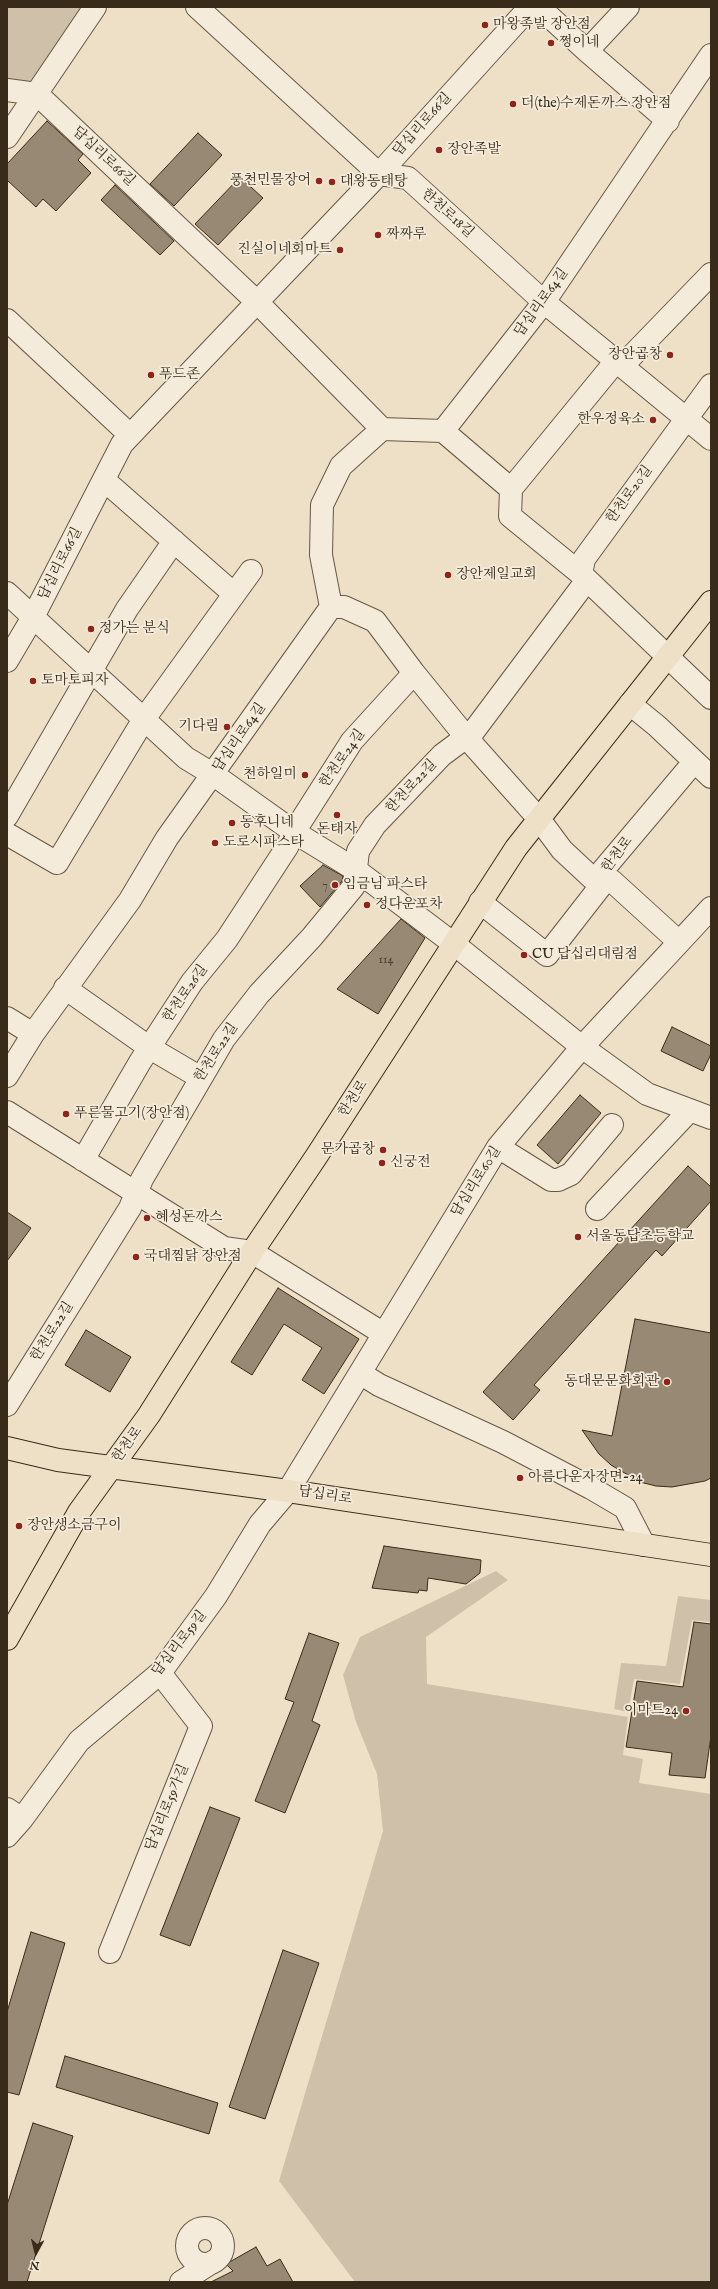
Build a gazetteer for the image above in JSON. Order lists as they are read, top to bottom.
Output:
{
  "streets": {
    "main road": ["한천로", "답십리로"],
    "street": [
      "답십리로66길",
      "한천로18길",
      "답십리로64길",
      "한천로20길",
      "한천로24길",
      "한천로22길",
      "한천로26길",
      "답십리로60길",
      "답십리로59길",
      "답십리로59가길"
    ]
  },
  "crossings": [
    ["답십리로66길", "한천로18길"],
    ["한천로18길", "답십리로64길"],
    ["한천로18길", "한천로20길"],
    ["한천로20길", "한천로22길"],
    ["한천로24길", "한천로26길"],
    ["한천로", "답십리로"],
    ["답십리로60길", "답십리로"],
    ["답십리로60길", "답십리로59길"],
    ["답십리로", "답십리로59길"],
    ["답십리로59길", "답십리로59가길"]
  ],
  "places": [
    "마왕족발 장안점",
    "쩡이네",
    "더(the)수제돈까스 장안점",
    "장안족발",
    "풍천민물장어",
    "대왕동태탕",
    "짜짜루",
    "진실이네회마트",
    "장안곱창",
    "푸드존",
    "한우정육소",
    "장안제일교회",
    "정가는 분식",
    "토마토피자",
    "기다림",
    "천하일미",
    "돈태자",
    "동후니네",
    "도로시파스타",
    "임금님 파스타",
    "정다운포차",
    "CU 답십리대림점",
    "푸른물고기(장안점)",
    "문가곱창",
    "신궁전",
    "혜성돈까스",
    "서울동답초등학교",
    "국대찜닭 장안점",
    "동대문문화회관",
    "아름다운자장면-24",
    "장안생소금구이",
    "이마트24"
  ],
  "house_numbers": ["7", "114"],
  "north": "bottom"
}
